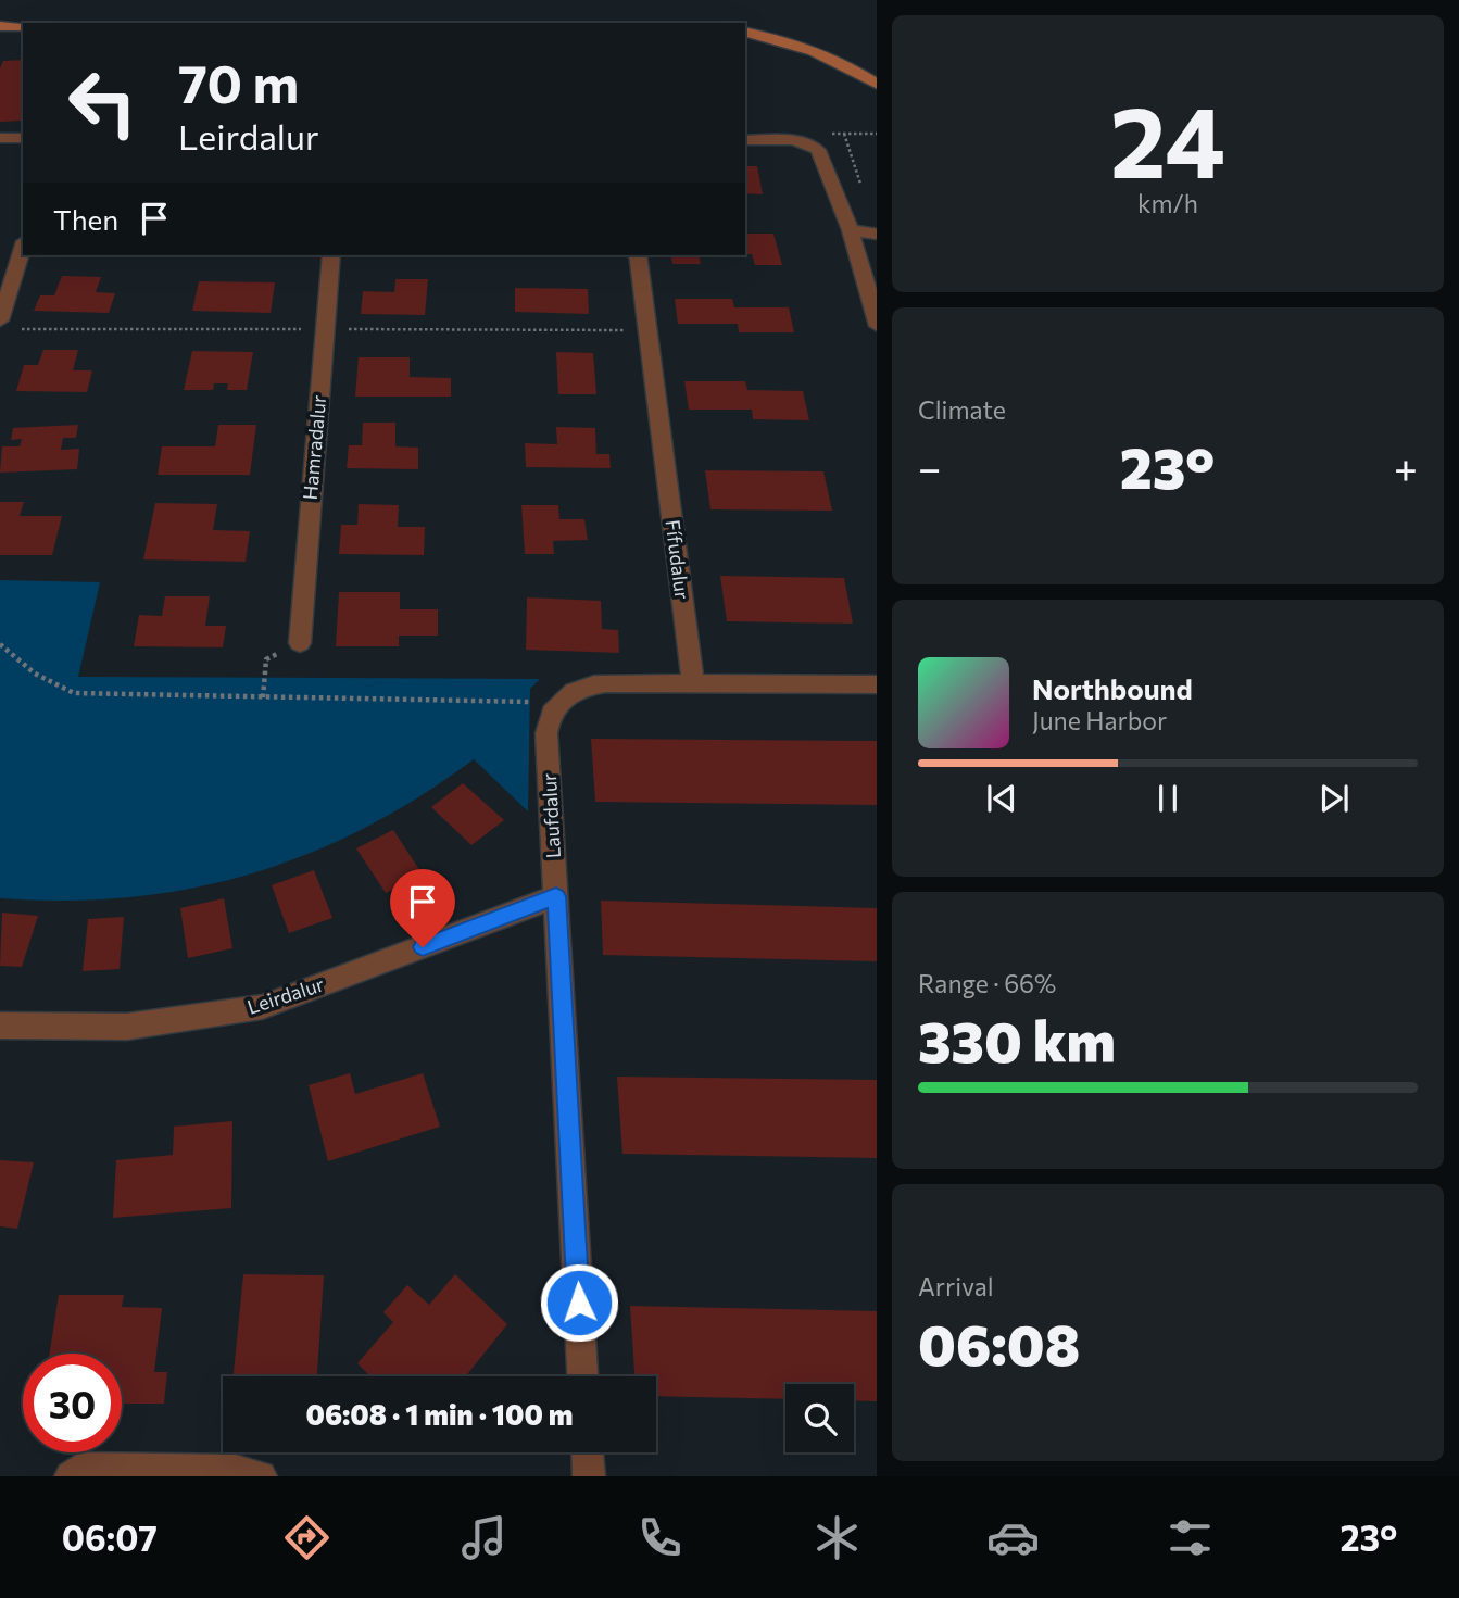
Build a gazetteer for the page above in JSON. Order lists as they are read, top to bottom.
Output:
{
  "streets": {
    "street": [
      "Hamradalur",
      "Fífudalur",
      "Laufdalur",
      "Leirdalur"
    ]
  },
  "crossings": [
    ["Laufdalur", "Leirdalur"]
  ],
  "page": {
    "tile": [
      ["24", "km/h"],
      "Climate",
      ["Range · 66%", "330 km"],
      ["Arrival", "06:08"]
    ],
    "turn": ["70 m", "Leirdalur"],
    "then": "Then",
    "heat": ["−", "23°", "+"],
    "song": ["Northbound", "June Harbor"],
    "limit": "30",
    "trip": "06:08 · 1 min · 100 m",
    "tabs": ["06:07", "23°"]
  }
}
